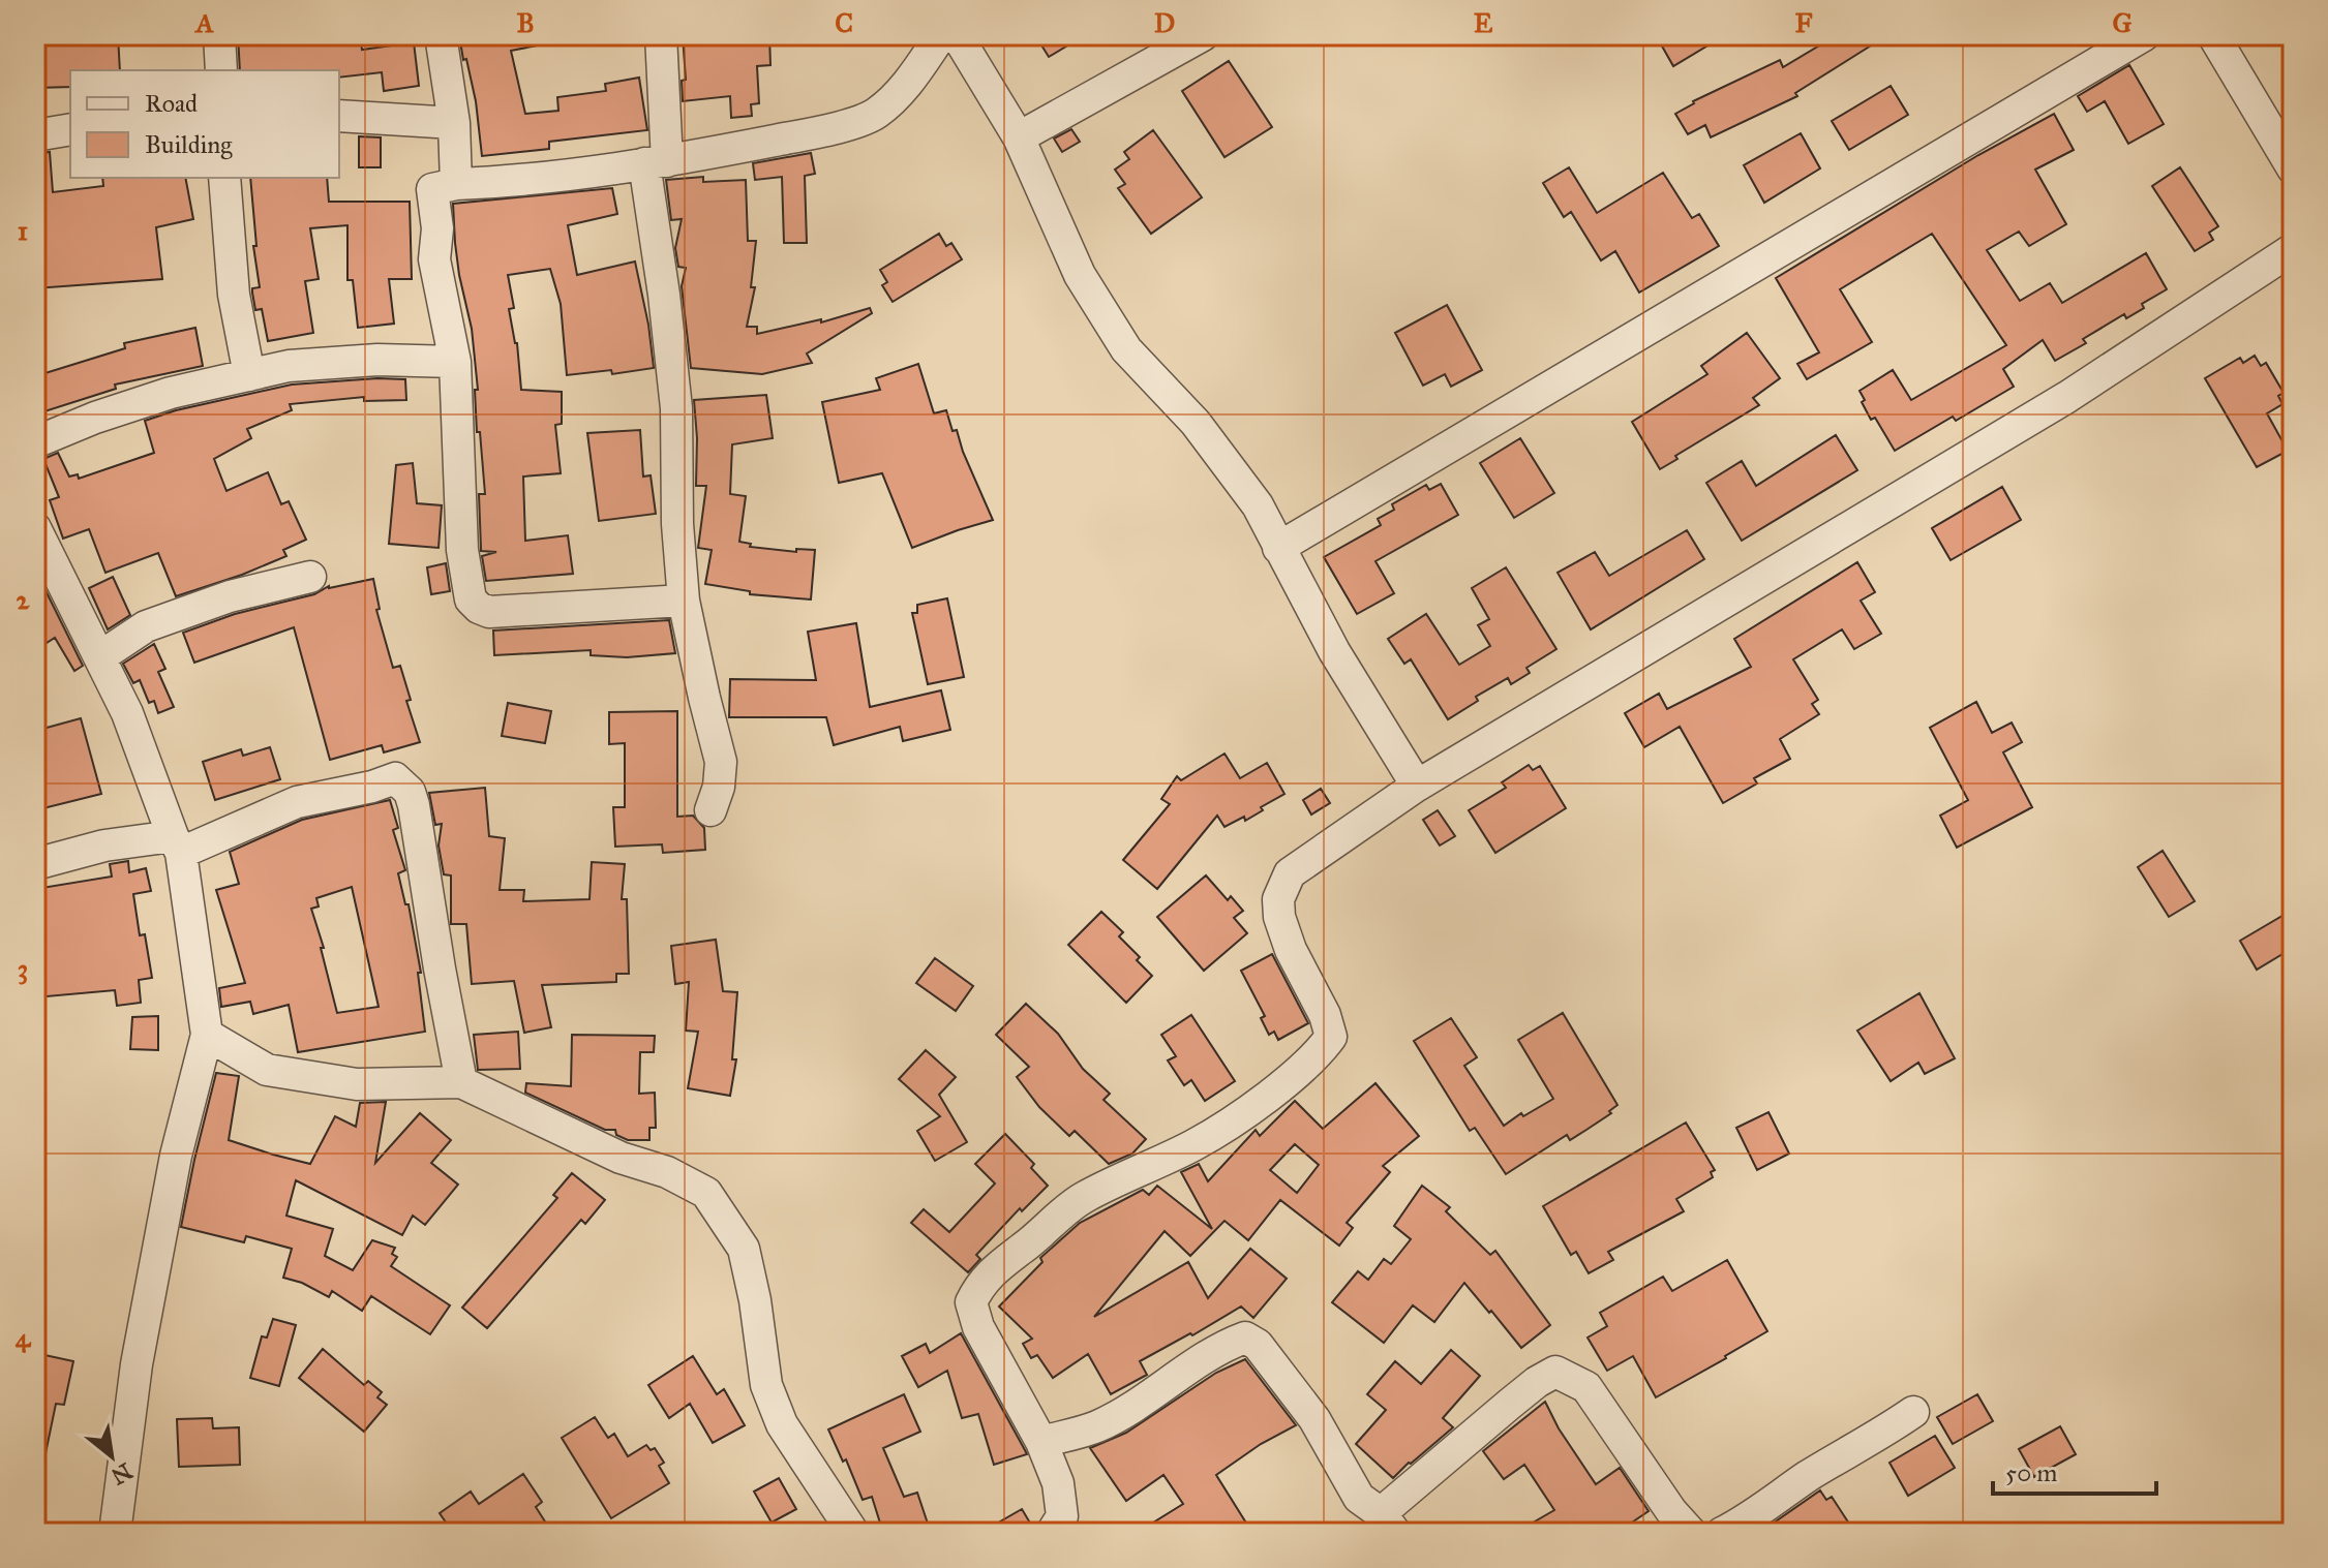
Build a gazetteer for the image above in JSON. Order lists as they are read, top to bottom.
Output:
{
  "legend": ["Road", "Building"],
  "scale_bar": "50 m",
  "north": "bottom right",
  "grid": {
    "columns": [
      "A",
      "B",
      "C",
      "D",
      "E",
      "F",
      "G"
    ],
    "rows": [
      "1",
      "2",
      "3",
      "4"
    ]
  }
}
